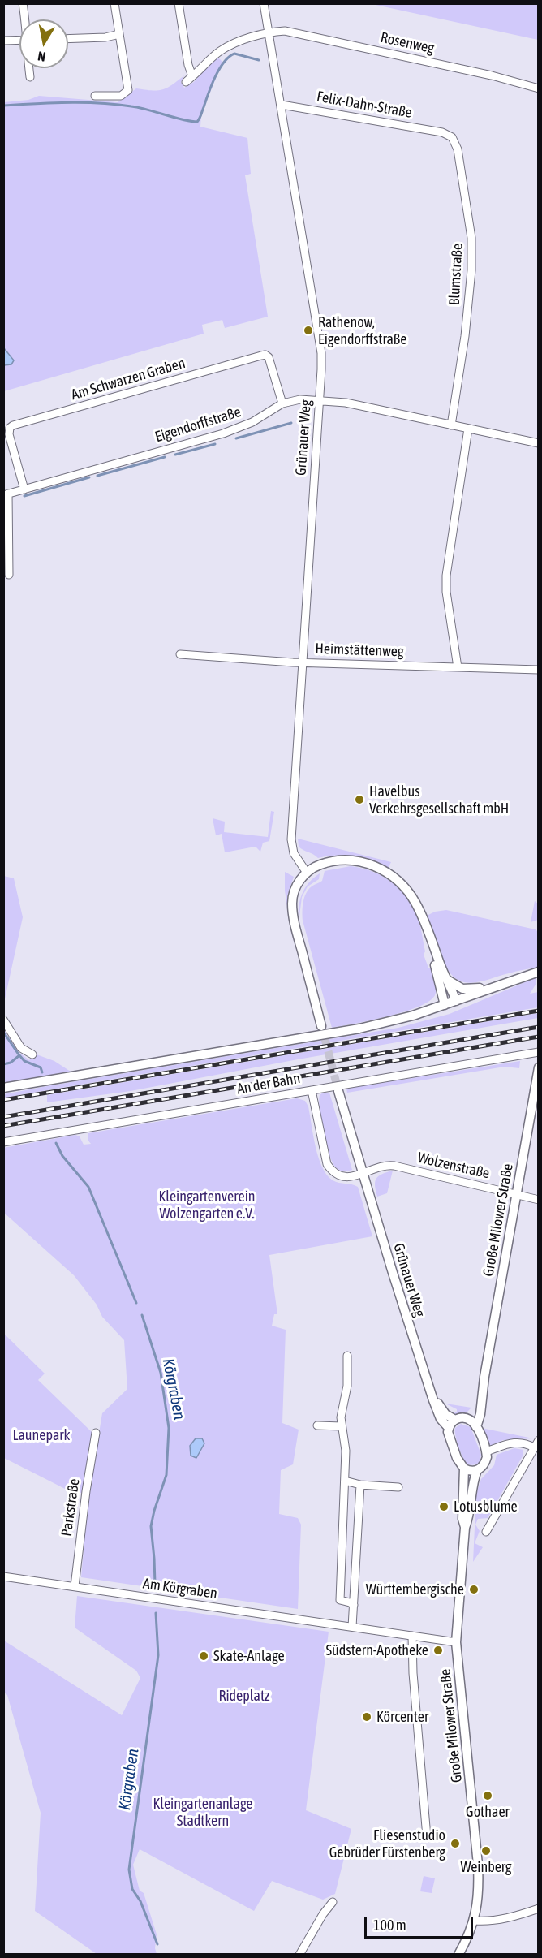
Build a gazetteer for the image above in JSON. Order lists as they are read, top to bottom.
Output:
{
  "streets": {
    "main road": ["Grünauer Weg", "Große Milower Straße"],
    "street": [
      "Rosenweg",
      "Felix-Dahn-Straße",
      "Blumstraße",
      "Am Schwarzen Graben",
      "Eigendorffstraße",
      "Heimstättenweg",
      "An der Bahn",
      "Wolzenstraße",
      "Parkstraße",
      "Am Körgraben"
    ]
  },
  "crossings": [
    ["Rosenweg", "Grünauer Weg"],
    ["Felix-Dahn-Straße", "Blumstraße"],
    ["Felix-Dahn-Straße", "Grünauer Weg"],
    ["Blumstraße", "Eigendorffstraße"],
    ["Am Schwarzen Graben", "Eigendorffstraße"],
    ["Eigendorffstraße", "Grünauer Weg"],
    ["Grünauer Weg", "Heimstättenweg"],
    ["Grünauer Weg", "Wolzenstraße"],
    ["Grünauer Weg", "Große Milower Straße"],
    ["Wolzenstraße", "Große Milower Straße"],
    ["Große Milower Straße", "Am Körgraben"],
    ["Parkstraße", "Am Körgraben"]
  ],
  "water": ["Körgraben"],
  "parks": [
    "Kleingartenverein Wolzengarten e.V.",
    "Launepark",
    "Rideplatz",
    "Kleingartenanlage Stadtkern"
  ],
  "places": [
    "Rathenow, Eigendorffstraße",
    "Havelbus Verkehrsgesellschaft mbH",
    "Lotusblume",
    "Württembergische",
    "Südstern-Apotheke",
    "Skate-Anlage",
    "Körcenter",
    "Gothaer",
    "Fliesenstudio Gebrüder Fürstenberg",
    "Weinberg"
  ],
  "scale_bar": "100 m",
  "north": "bottom"
}
